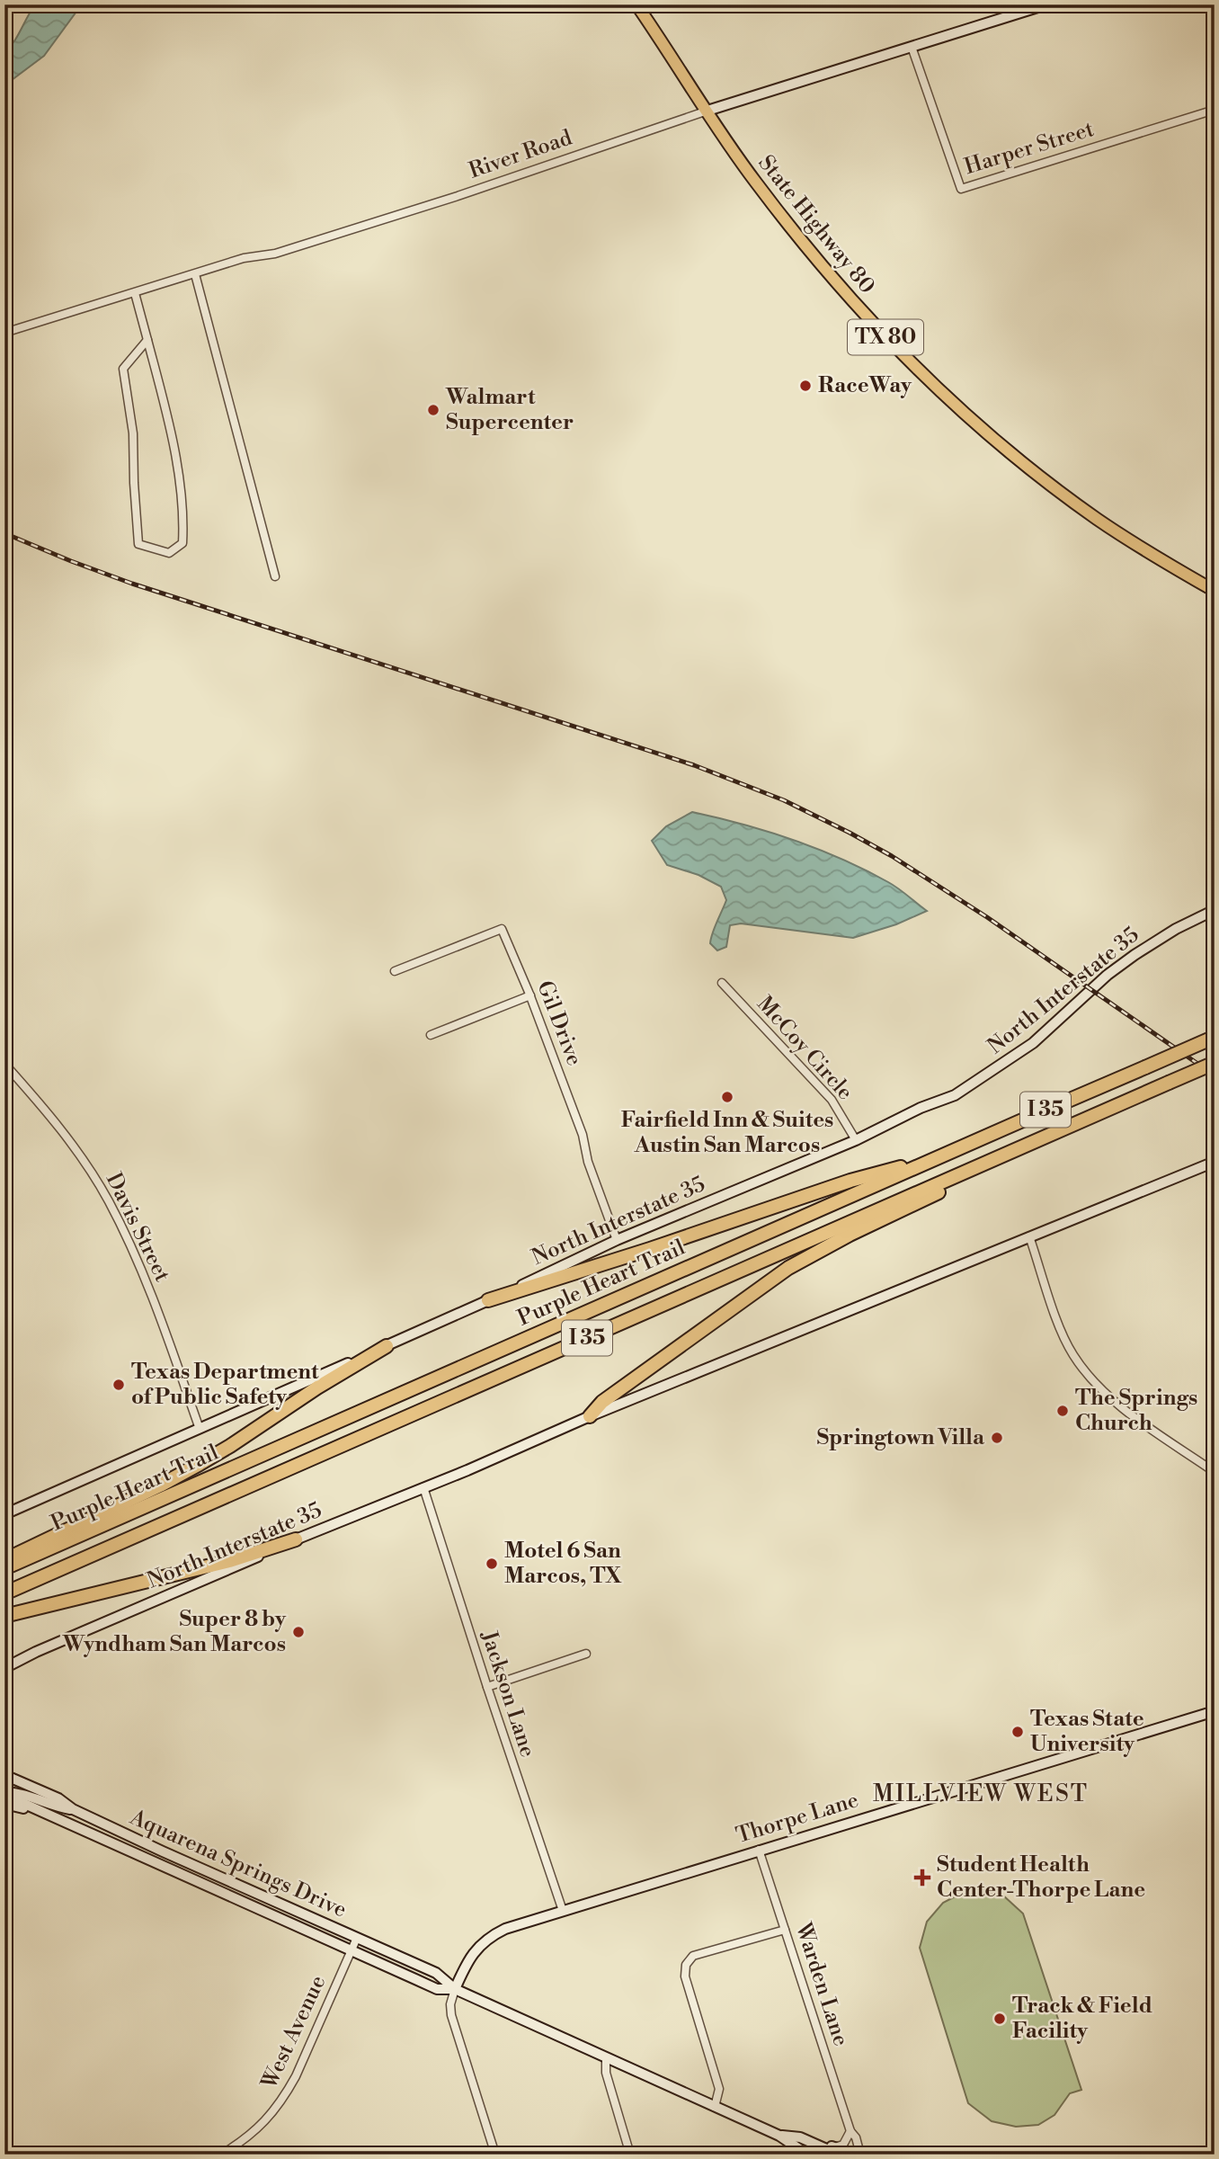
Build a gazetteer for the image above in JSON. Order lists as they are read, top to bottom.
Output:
{
  "streets": {
    "highway": ["I 35", "Purple Heart Trail"],
    "main road": [
      "River Road",
      "State Highway 80",
      "TX 80",
      "North Interstate 35",
      "Thorpe Lane",
      "Aquarena Springs Drive"
    ],
    "street": [
      "Harper Street",
      "Gil Drive",
      "McCoy Circle",
      "Davis Street",
      "Jackson Lane",
      "Warden Lane",
      "West Avenue"
    ]
  },
  "crossings": [
    ["Harper Street", "River Road"],
    ["River Road", "State Highway 80"],
    ["North Interstate 35", "Gil Drive"],
    ["North Interstate 35", "McCoy Circle"],
    ["North Interstate 35", "Davis Street"],
    ["North Interstate 35", "Jackson Lane"],
    ["Jackson Lane", "Thorpe Lane"],
    ["Thorpe Lane", "Aquarena Springs Drive"],
    ["Thorpe Lane", "Warden Lane"],
    ["Aquarena Springs Drive", "Warden Lane"],
    ["Aquarena Springs Drive", "West Avenue"]
  ],
  "districts": ["MILLVIEW WEST"],
  "places": {
    "other": [
      "RaceWay",
      "Walmart Supercenter",
      "Fairfield Inn & Suites Austin San Marcos",
      "Texas Department of Public Safety",
      "The Springs Church",
      "Springtown Villa",
      "Motel 6 San Marcos, TX",
      "Super 8 by Wyndham San Marcos",
      "Texas State University",
      "Track & Field Facility"
    ],
    "health": ["Student Health Center-Thorpe Lane"]
  }
}
